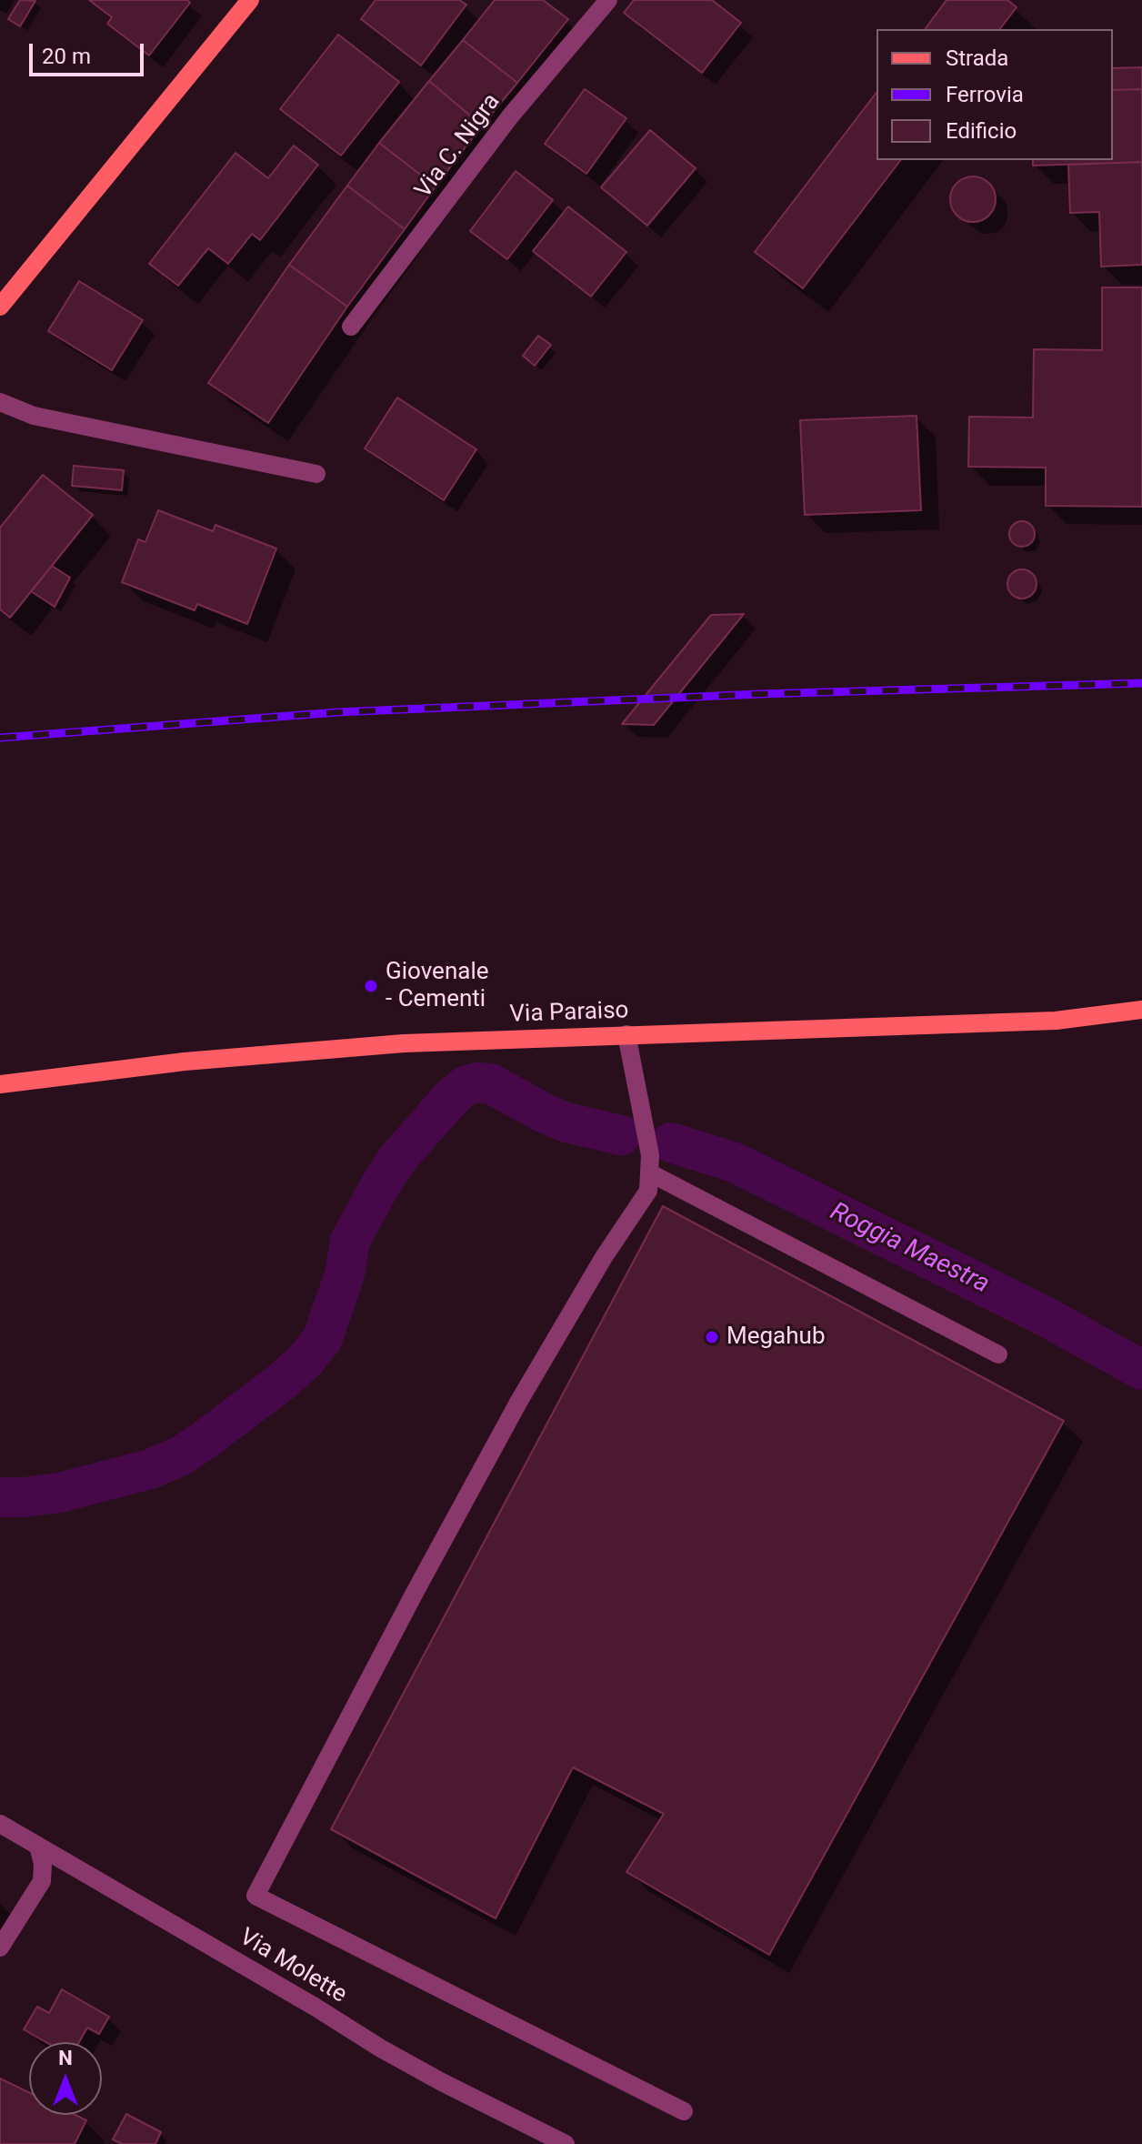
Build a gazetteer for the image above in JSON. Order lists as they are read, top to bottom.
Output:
{
  "streets": {
    "main road": ["Via Paraiso"],
    "street": ["Via C. Nigra", "Via Molette"]
  },
  "water": ["Roggia Maestra"],
  "places": ["Giovenale - Cementi", "Megahub"],
  "legend": ["Strada", "Ferrovia", "Edificio"],
  "scale_bar": "20 m",
  "north": "top"
}
